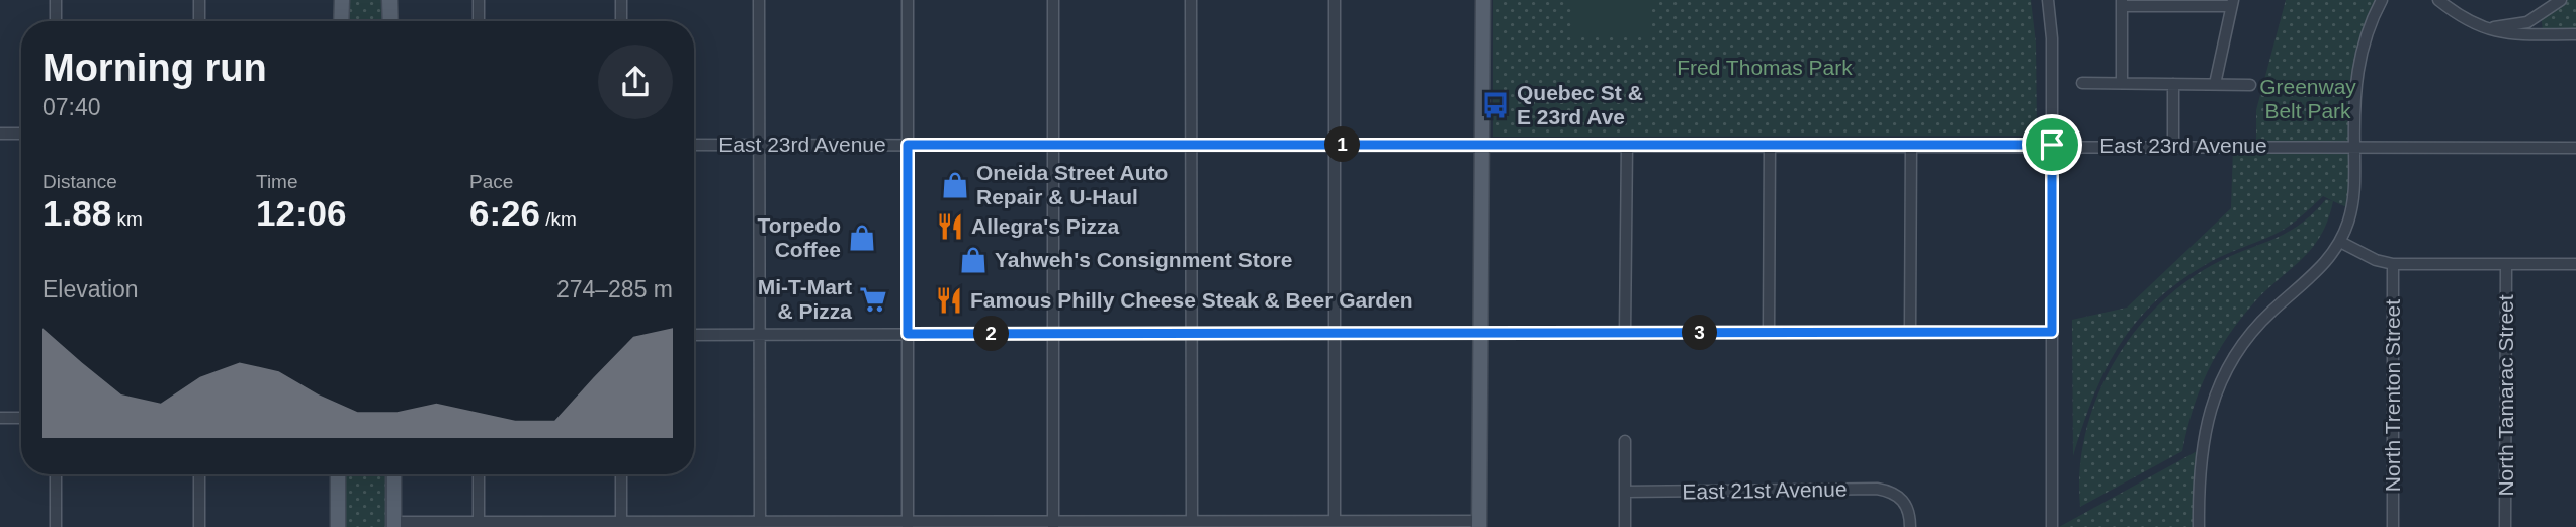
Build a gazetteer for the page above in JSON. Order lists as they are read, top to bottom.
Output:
{
  "streets": {
    "street": [
      "East 23rd Avenue",
      "North Trenton Street",
      "North Tamarac Street",
      "East 21st Avenue"
    ]
  },
  "parks": ["Fred Thomas Park", "Greenway Belt Park"],
  "places": {
    "bus stop": ["Quebec St & E 23rd Ave"],
    "shop": ["Oneida Street Auto Repair & U-Haul", "Torpedo Coffee", "Yahweh's Consignment Store"],
    "restaurant": ["Allegra's Pizza", "Famous Philly Cheese Steak & Beer Garden"],
    "supermarket": ["Mi-T-Mart & Pizza"]
  },
  "page": {
    "heading": ["Morning run", "07:40"],
    "pins": ["1", "3", "2"],
    "stats": [
      ["Distance", "1.88 km"],
      ["Time", "12:06"],
      ["Pace", "6:26 /km"]
    ],
    "chart": ["Elevation", "274–285 m"]
  }
}
